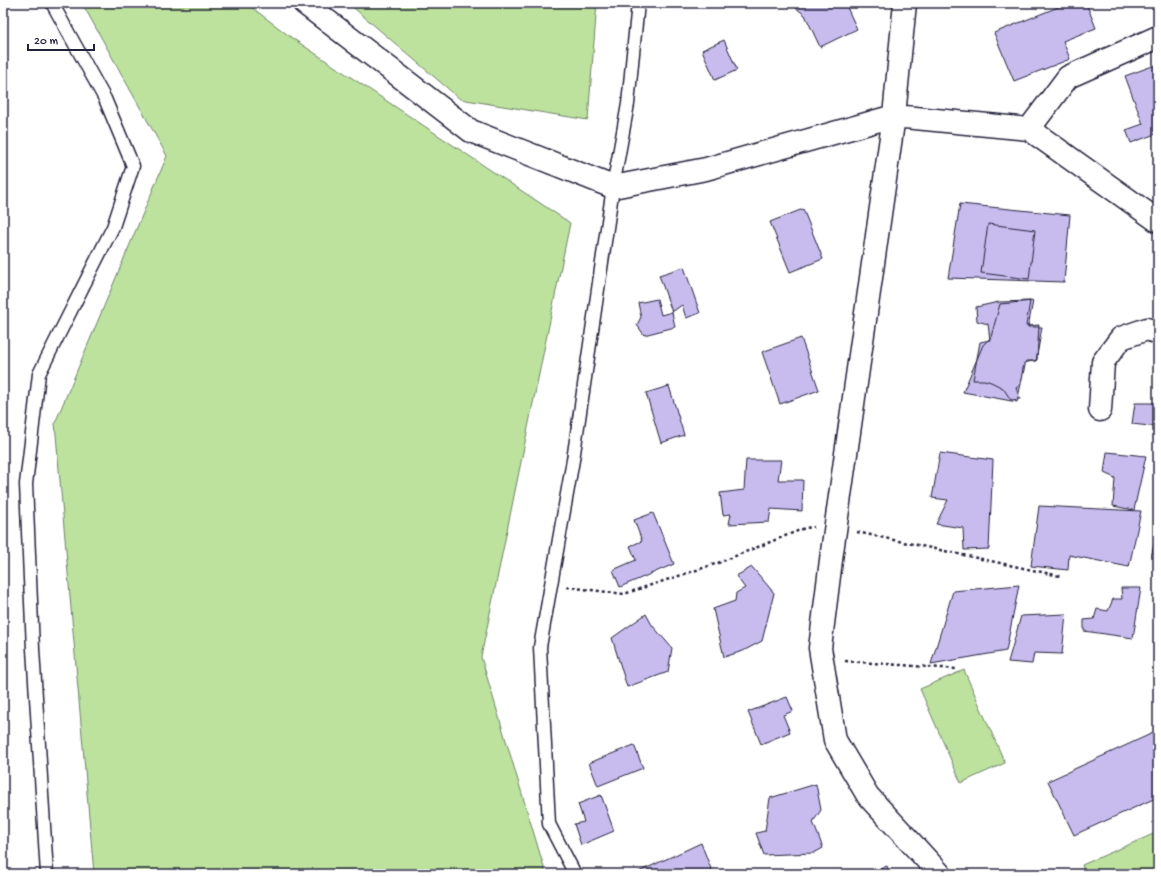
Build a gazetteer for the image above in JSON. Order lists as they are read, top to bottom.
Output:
{
  "scale_bar": "20 m"
}
